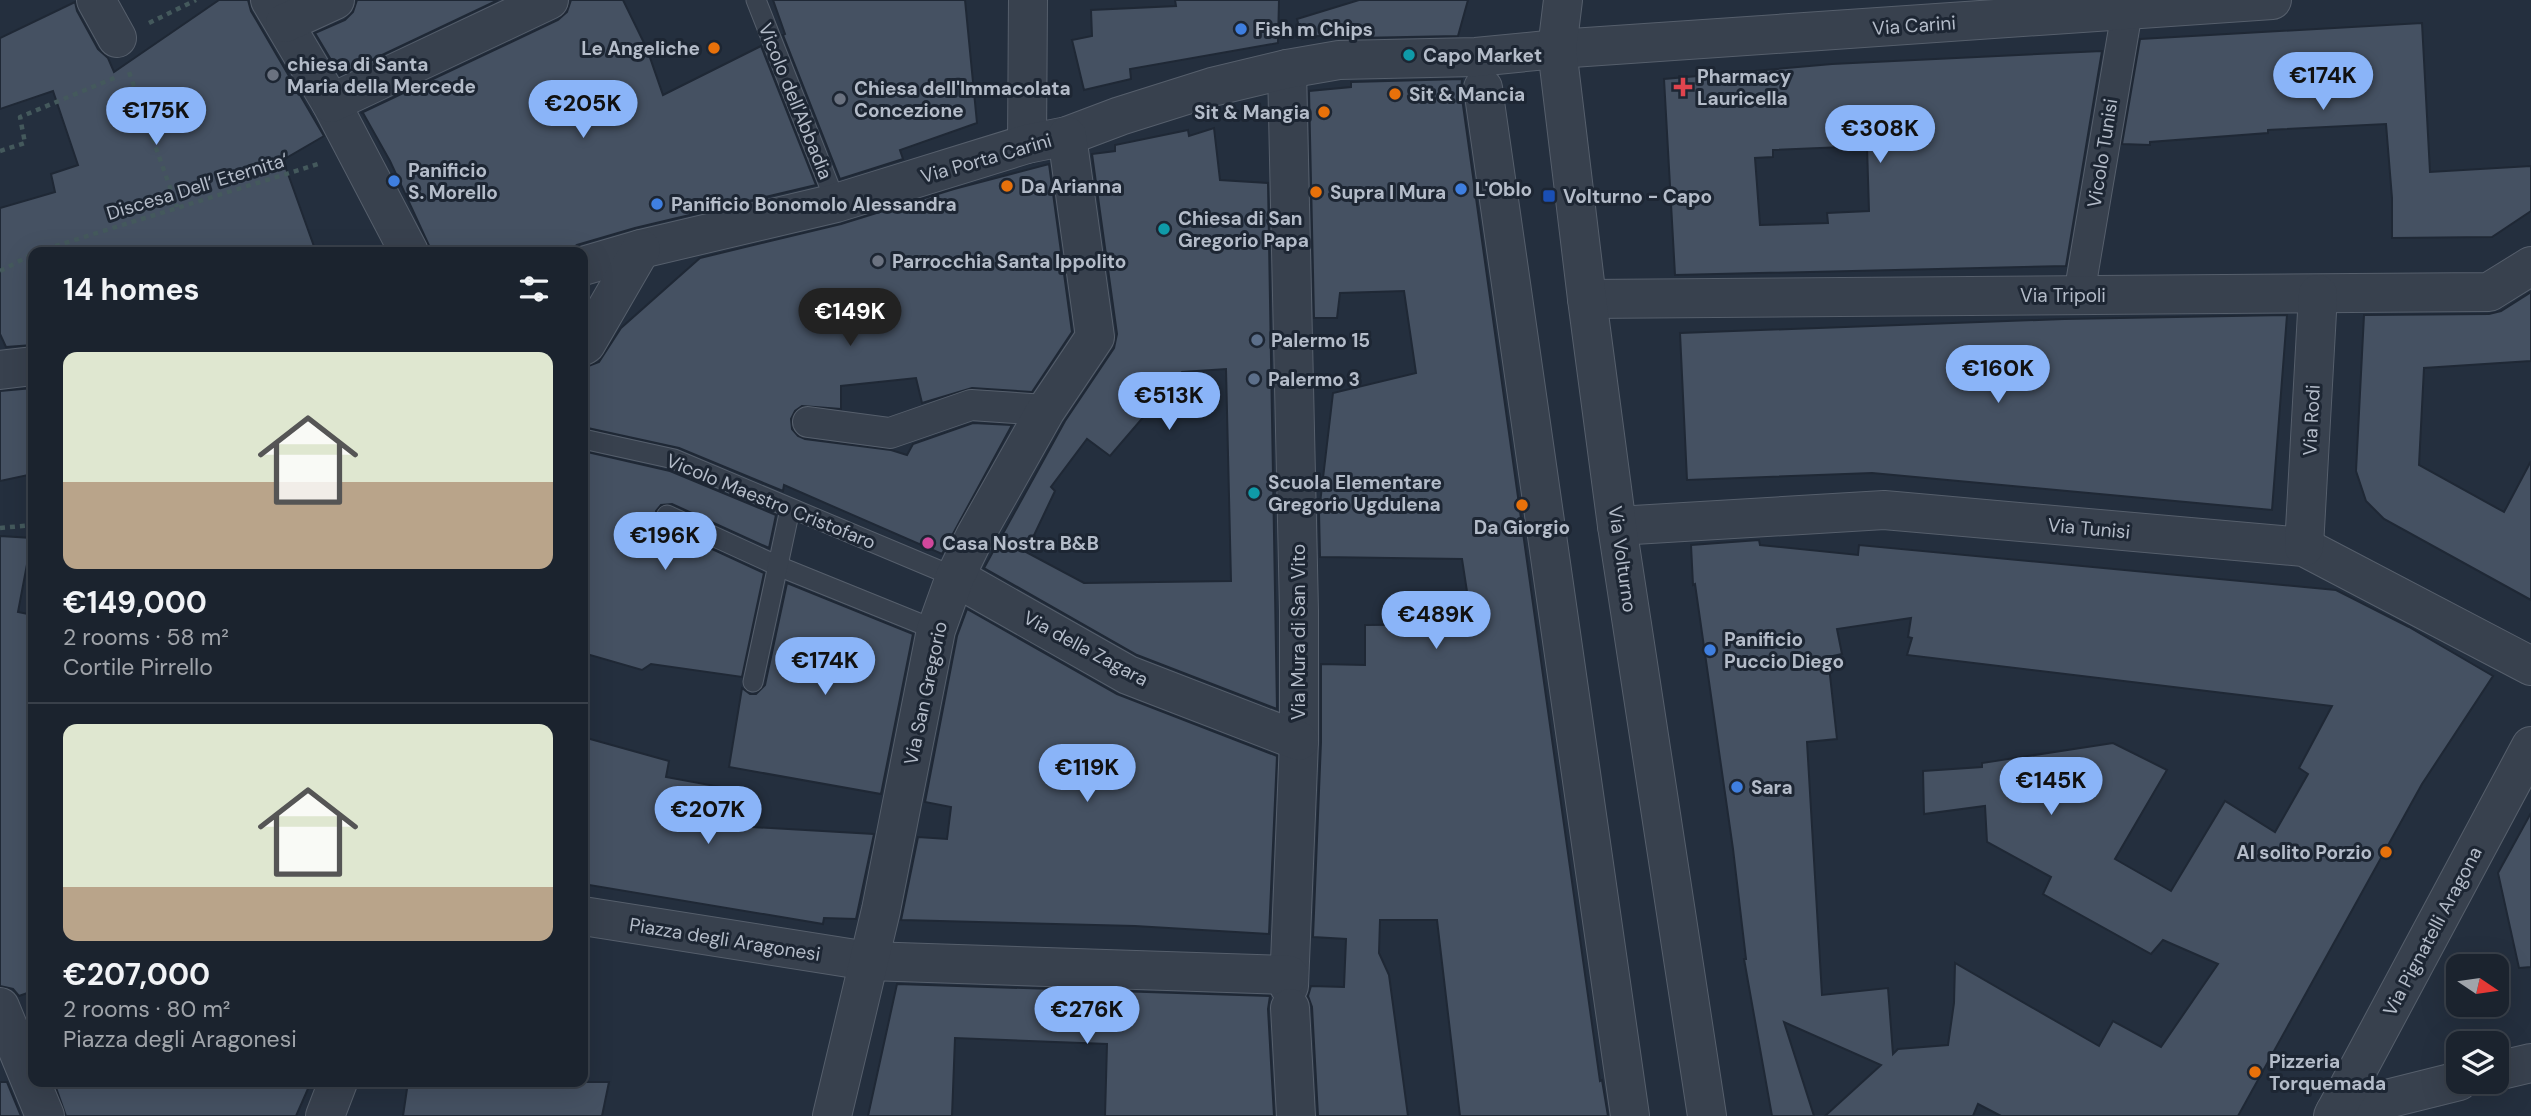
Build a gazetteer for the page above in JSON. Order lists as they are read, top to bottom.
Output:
{
  "streets": {
    "street": [
      "Via Carini",
      "Vicolo Tunisi",
      "Via Porta Carini",
      "Via Tripoli",
      "Via Rodi",
      "Via Tunisi",
      "Via Volturno",
      "Via Mura di San Vito",
      "Via della Zagara",
      "Via San Gregorio",
      "Via Pignatelli Aragona",
      "Piazza degli Aragonesi"
    ],
    "lane": ["Vicolo dell'Abbadia", "Vicolo Maestro Cristofaro"],
    "path": ["Discesa Dell‘ Eternita‘"]
  },
  "crossings": [
    ["Via Carini", "Vicolo Tunisi"],
    ["Via Carini", "Via Porta Carini"],
    ["Via Carini", "Via Volturno"],
    ["Vicolo dell'Abbadia", "Via Porta Carini"],
    ["Vicolo Tunisi", "Via Tripoli"],
    ["Via Porta Carini", "Via Volturno"],
    ["Via Porta Carini", "Via Mura di San Vito"],
    ["Via Porta Carini", "Via San Gregorio"],
    ["Via Tripoli", "Via Rodi"],
    ["Via Tripoli", "Via Volturno"],
    ["Via Rodi", "Via Tunisi"],
    ["Vicolo Maestro Cristofaro", "Via della Zagara"],
    ["Vicolo Maestro Cristofaro", "Via San Gregorio"],
    ["Via Tunisi", "Via Volturno"],
    ["Via Mura di San Vito", "Via della Zagara"],
    ["Via Mura di San Vito", "Piazza degli Aragonesi"],
    ["Via della Zagara", "Via San Gregorio"],
    ["Via San Gregorio", "Piazza degli Aragonesi"]
  ],
  "places": {
    "other": [
      "Fish m Chips",
      "Le Angeliche",
      "Capo Market",
      "chiesa di Santa Maria della Mercede",
      "Sit & Mancia",
      "Chiesa dell'Immacolata Concezione",
      "Sit & Mangia",
      "Panificio S. Morello",
      "Da Arianna",
      "L'Oblo",
      "Supra I Mura",
      "Panificio Bonomolo Alessandra",
      "Chiesa di San Gregorio Papa",
      "Parrocchia Santa Ippolito",
      "Palermo 15",
      "Palermo 3",
      "Scuola Elementare Gregorio Ugdulena",
      "Da Giorgio",
      "Casa Nostra B&B",
      "Panificio Puccio Diego",
      "Sara",
      "Al solito Porzio",
      "Pizzeria Torquemada"
    ],
    "health": ["Pharmacy Lauricella"],
    "transit": ["Volturno - Capo"]
  },
  "north": "right",
  "page": {
    "price": [
      "€174K",
      "€205K",
      "€175K",
      "€308K",
      "€149K",
      "€160K",
      "€513K",
      "€196K",
      "€489K",
      "€174K",
      "€119K",
      "€145K",
      "€207K",
      "€276K"
    ],
    "heading": "14 homes",
    "list": [
      {
        "name": "€149,000",
        "note": "2 rooms · 58 m² · Cortile Pirrello"
      },
      {
        "name": "€207,000",
        "note": "2 rooms · 80 m² · Piazza degli Aragonesi"
      }
    ]
  }
}
